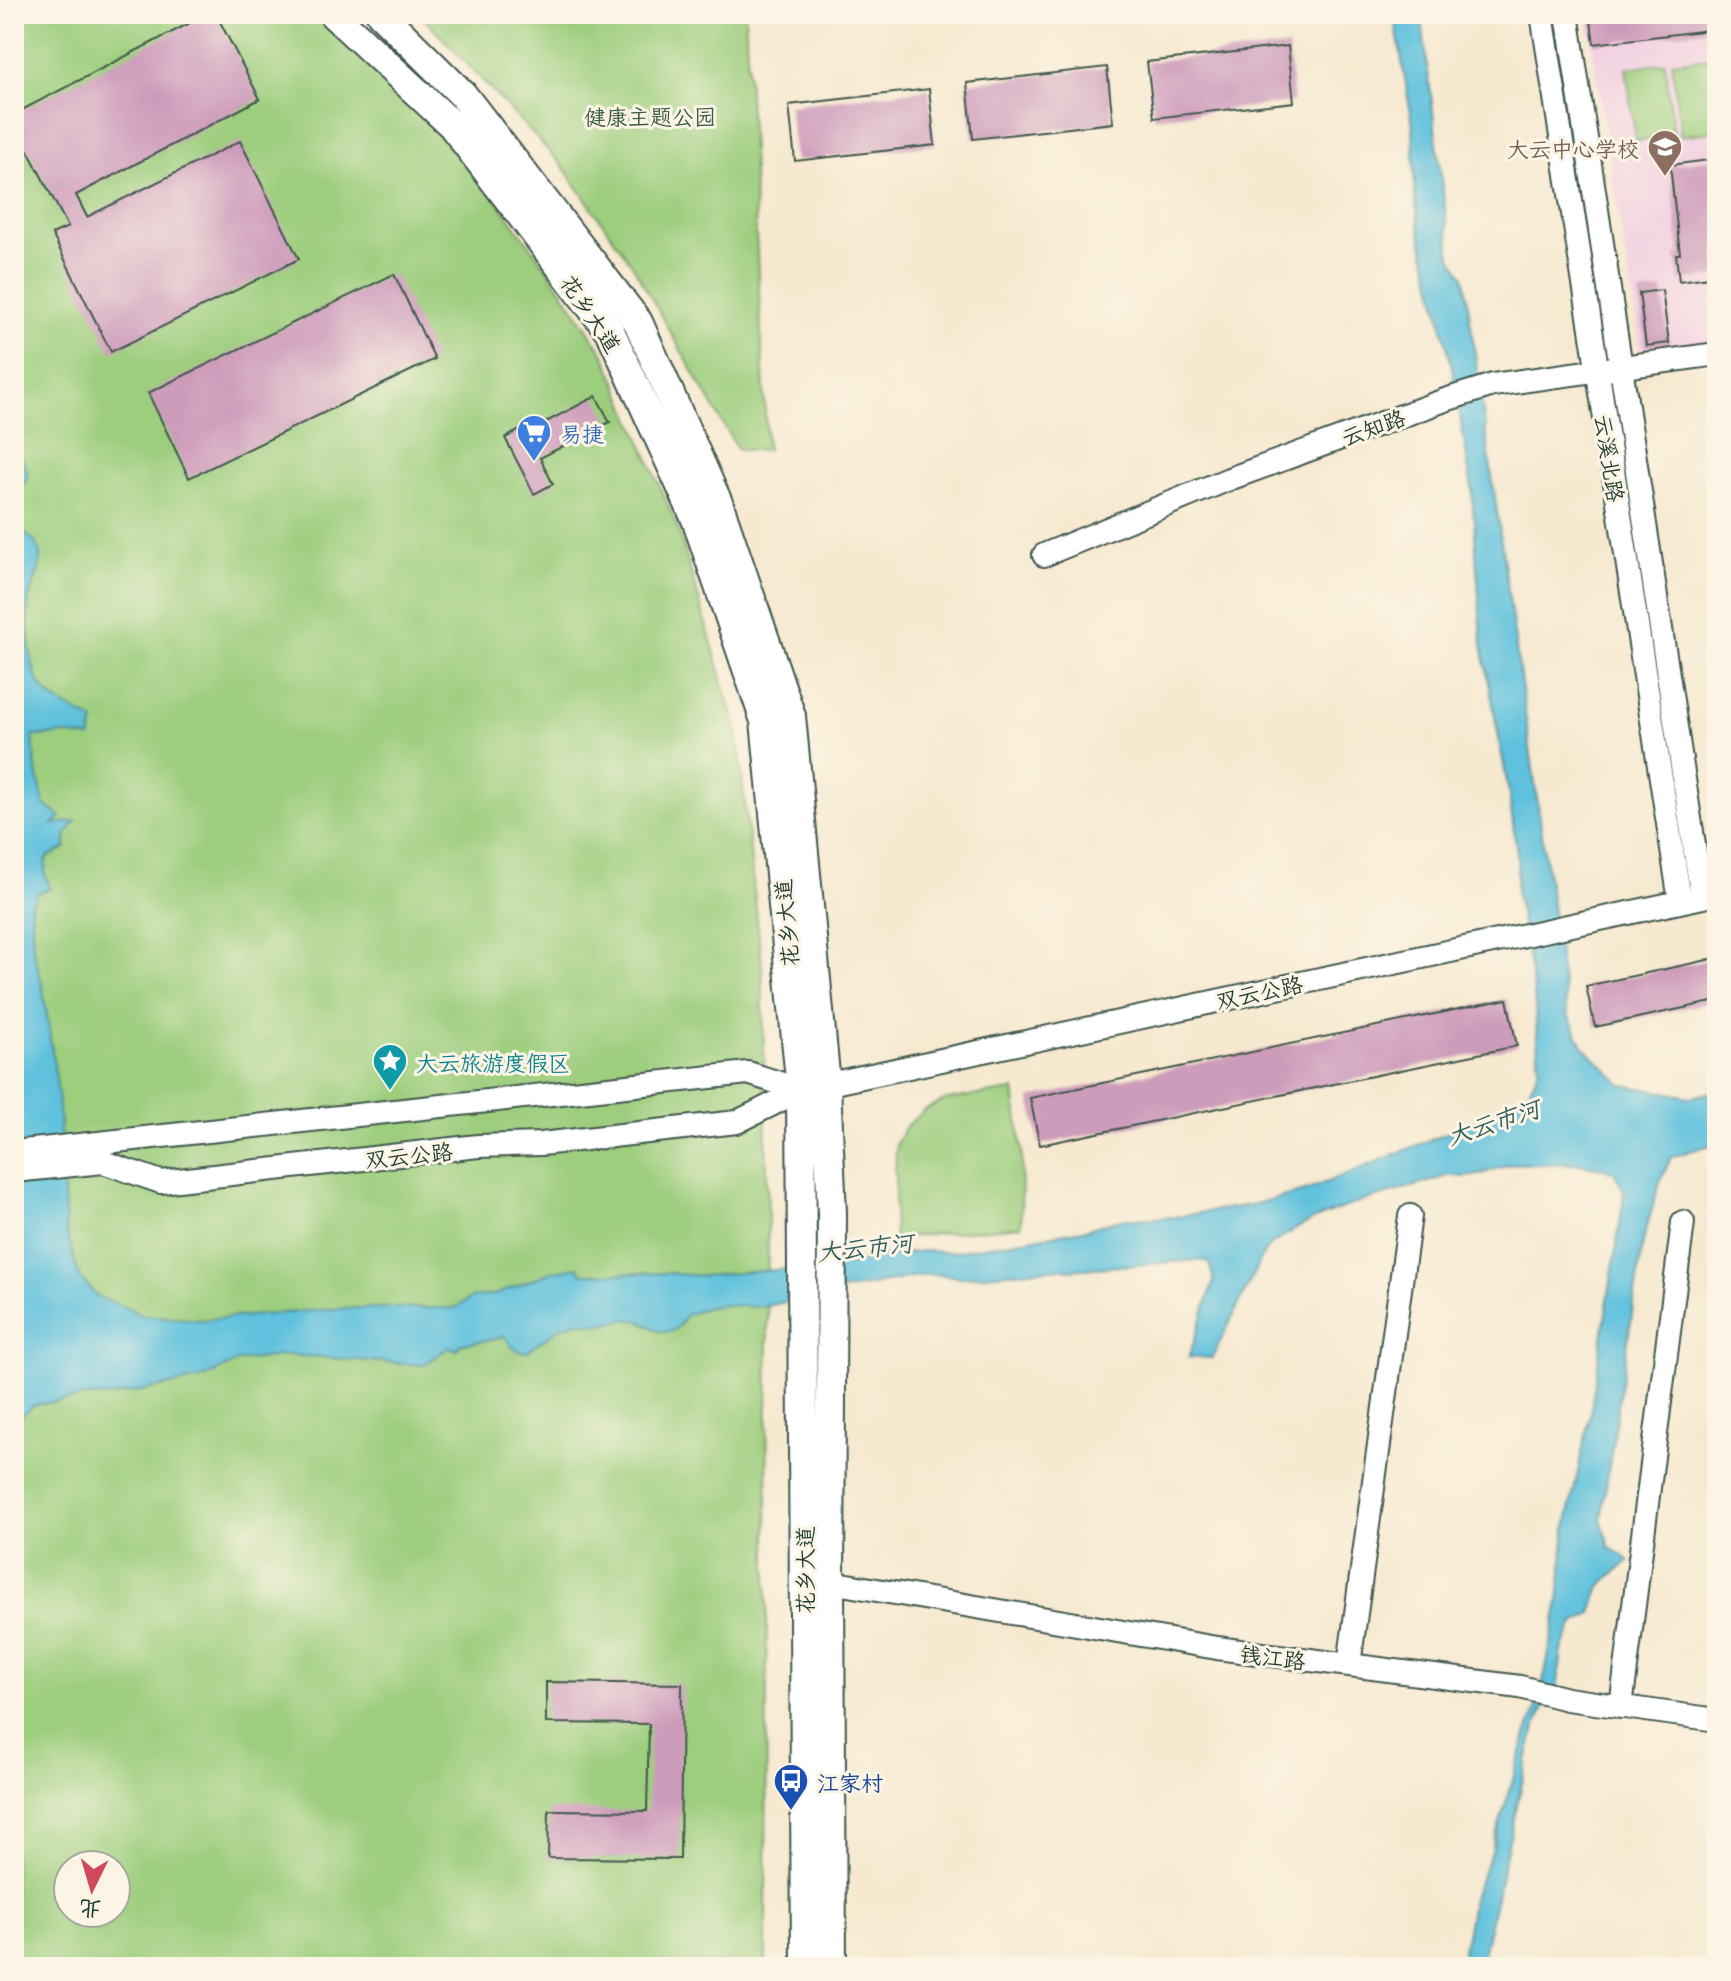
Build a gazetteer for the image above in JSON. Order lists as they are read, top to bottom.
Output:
{
  "streets": {
    "main road": ["花乡大道"],
    "street": [
      "云知路",
      "云溪北路",
      "双云公路",
      "钱江路"
    ]
  },
  "crossings": [
    ["花乡大道", "双云公路"],
    ["花乡大道", "钱江路"],
    ["云知路", "云溪北路"],
    ["云溪北路", "双云公路"]
  ],
  "water": ["大云市河"],
  "parks": ["健康主题公园"],
  "places": {
    "school or university": ["大云中心学校"],
    "supermarket": ["易捷"],
    "place": ["大云旅游度假区"],
    "bus stop": ["江家村"]
  },
  "north": "bottom"
}
